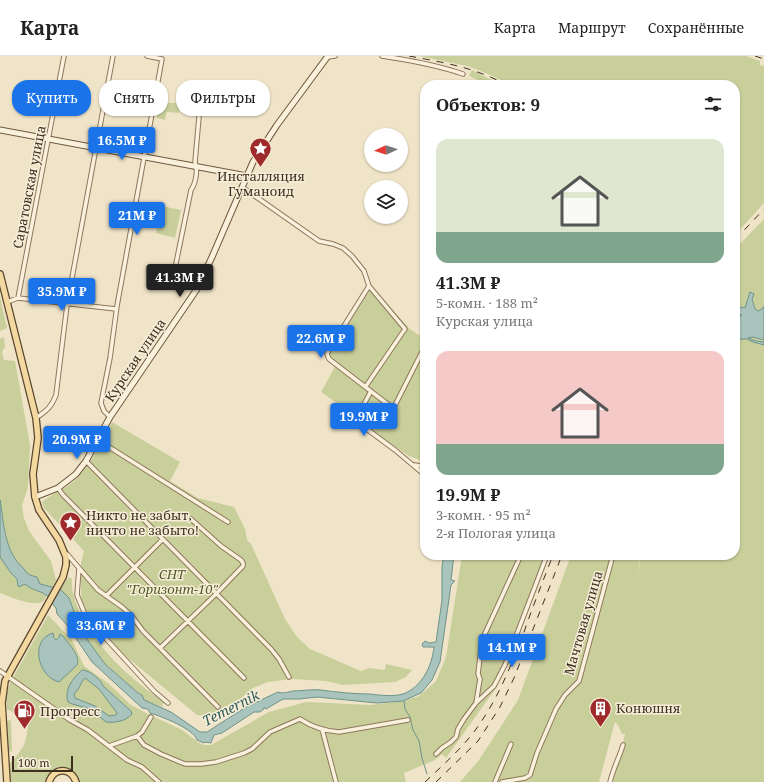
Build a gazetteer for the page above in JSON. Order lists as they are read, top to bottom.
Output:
{
  "streets": {
    "main road": ["Курская улица"],
    "street": ["Саратовская улица", "Мачтовая улица"]
  },
  "water": ["Temernik"],
  "parks": ["СНТ \"Горизонт-10\""],
  "places": {
    "place": ["Инсталляция Гуманоид", "Никто не забыт, ничто не забыто!"],
    "building": ["Конюшня"],
    "fuel station": ["Прогресс"]
  },
  "scale_bar": "100 m",
  "north": "left",
  "page": {
    "header": "Карта",
    "nav": ["Карта", "Маршрут", "Сохранённые"],
    "chip": ["Купить", "Снять", "Фильтры"],
    "heading": "Объектов: 9",
    "price": [
      "16.5M ₽",
      "21M ₽",
      "41.3M ₽",
      "35.9M ₽",
      "22.6M ₽",
      "19.9M ₽",
      "20.9M ₽",
      "33.6M ₽",
      "14.1M ₽"
    ],
    "list": [
      {
        "name": "41.3M ₽",
        "note": "5-комн. · 188 m² · Курская улица"
      },
      {
        "name": "19.9M ₽",
        "note": "3-комн. · 95 m² · 2-я Пологая улица"
      }
    ],
    "scale": "100 m"
  }
}
